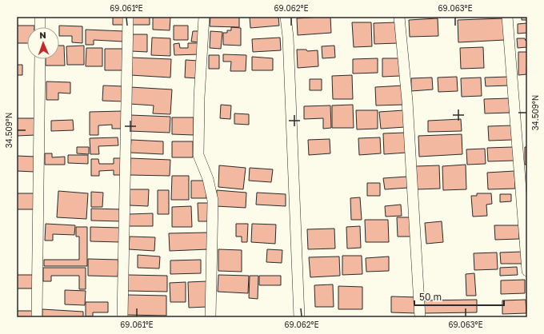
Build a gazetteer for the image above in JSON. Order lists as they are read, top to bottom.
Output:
{
  "scale_bar": "50 m",
  "north": "top",
  "coordinates": [
    "69.061°E",
    "69.062°E",
    "69.063°E",
    "34.509°N"
  ]
}
